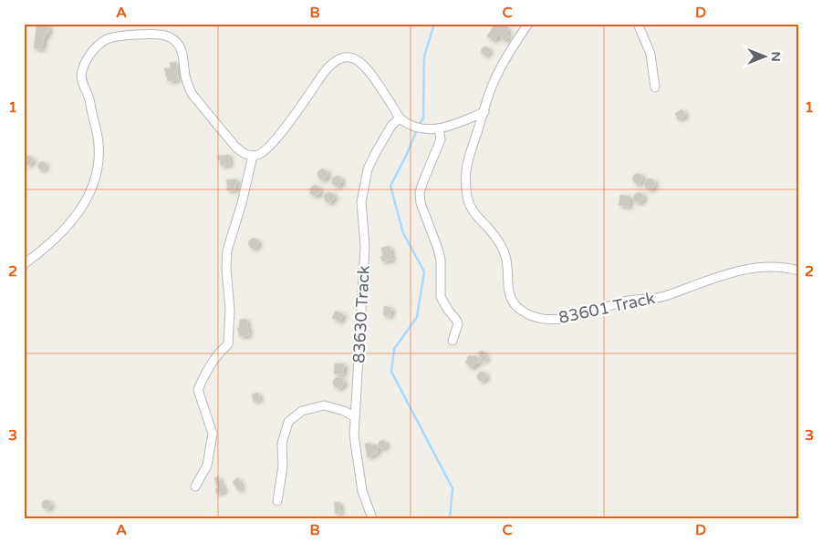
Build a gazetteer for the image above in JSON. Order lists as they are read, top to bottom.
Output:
{
  "streets": {
    "street": ["83601 Track", "83630 Track"]
  },
  "north": "right",
  "grid": {
    "columns": [
      "A",
      "B",
      "C",
      "D"
    ],
    "rows": ["1", "2", "3"]
  }
}
